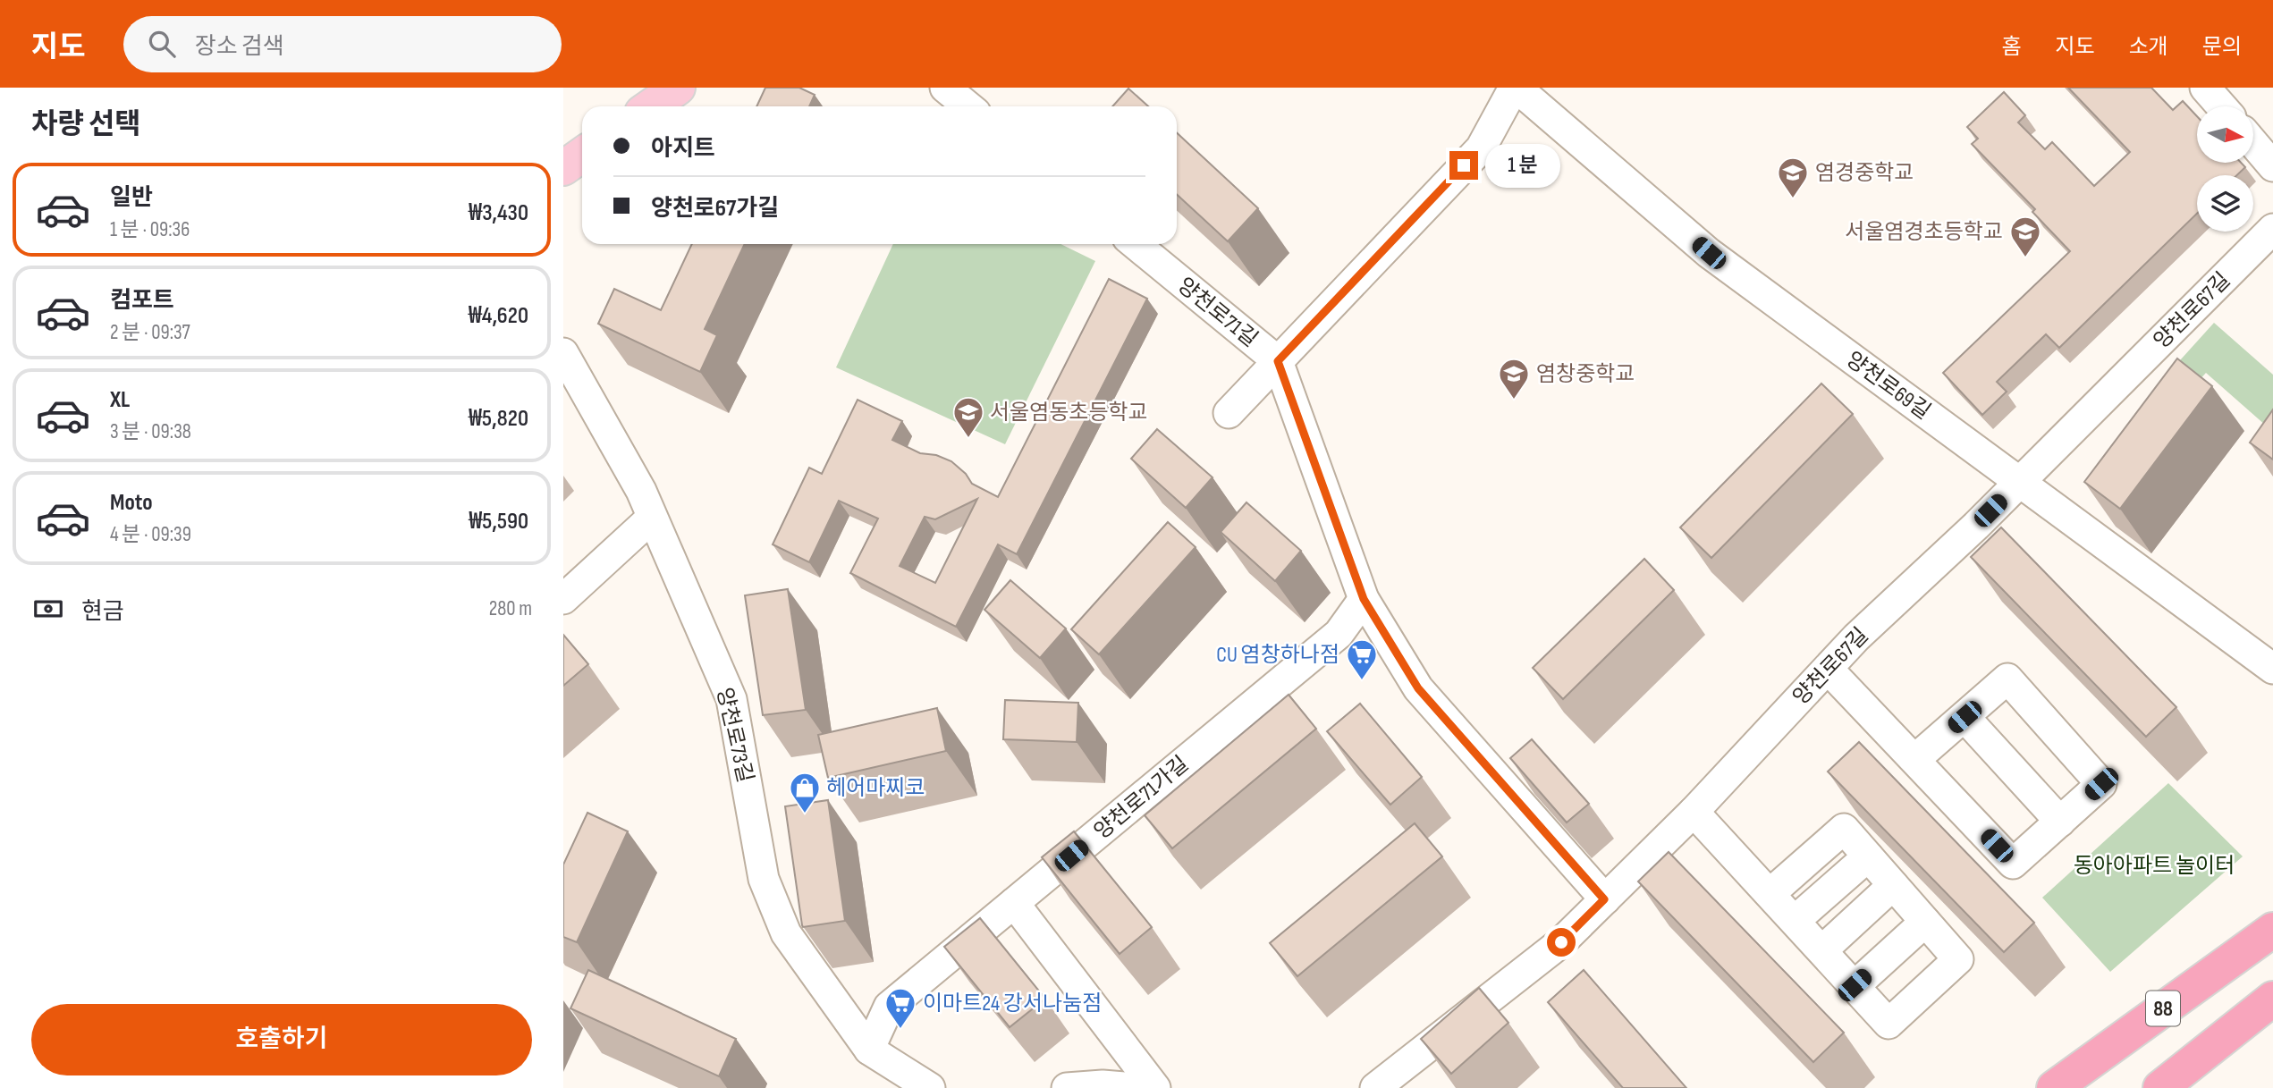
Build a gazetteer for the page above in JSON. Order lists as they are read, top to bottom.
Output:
{
  "streets": {
    "highway": ["88"],
    "street": [
      "양천로67길",
      "양천로71길",
      "양천로69길",
      "양천로73길",
      "양천로71가길"
    ]
  },
  "crossings": [
    ["양천로67길", "양천로71길"],
    ["양천로67길", "양천로69길"],
    ["양천로71길", "양천로71가길"],
    ["양천로73길", "양천로71가길"]
  ],
  "parks": ["동아아파트 놀이터"],
  "places": {
    "school or university": [
      "염경중학교",
      "서울염경초등학교",
      "염창중학교",
      "서울염동초등학교"
    ],
    "supermarket": ["CU 염창하나점", "이마트24 강서나눔점"],
    "shop": ["헤어마찌코"]
  },
  "north": "right",
  "page": {
    "header": "지도",
    "search": "장소 검색",
    "nav": [
      "홈",
      "지도",
      "소개",
      "문의"
    ],
    "heading": "차량 선택",
    "banner": ["아지트", "양천로67가길"],
    "bubble": "1 분",
    "list": [
      {
        "name": "일반",
        "note": "1 분 · 09:36",
        "value": "₩3,430"
      },
      {
        "name": "컴포트",
        "note": "2 분 · 09:37",
        "value": "₩4,620"
      },
      {
        "name": "XL",
        "note": "3 분 · 09:38",
        "value": "₩5,820"
      },
      {
        "name": "Moto",
        "note": "4 분 · 09:39",
        "value": "₩5,590"
      }
    ],
    "pay": ["현금", "280 m"],
    "buttons": "호출하기"
  }
}
